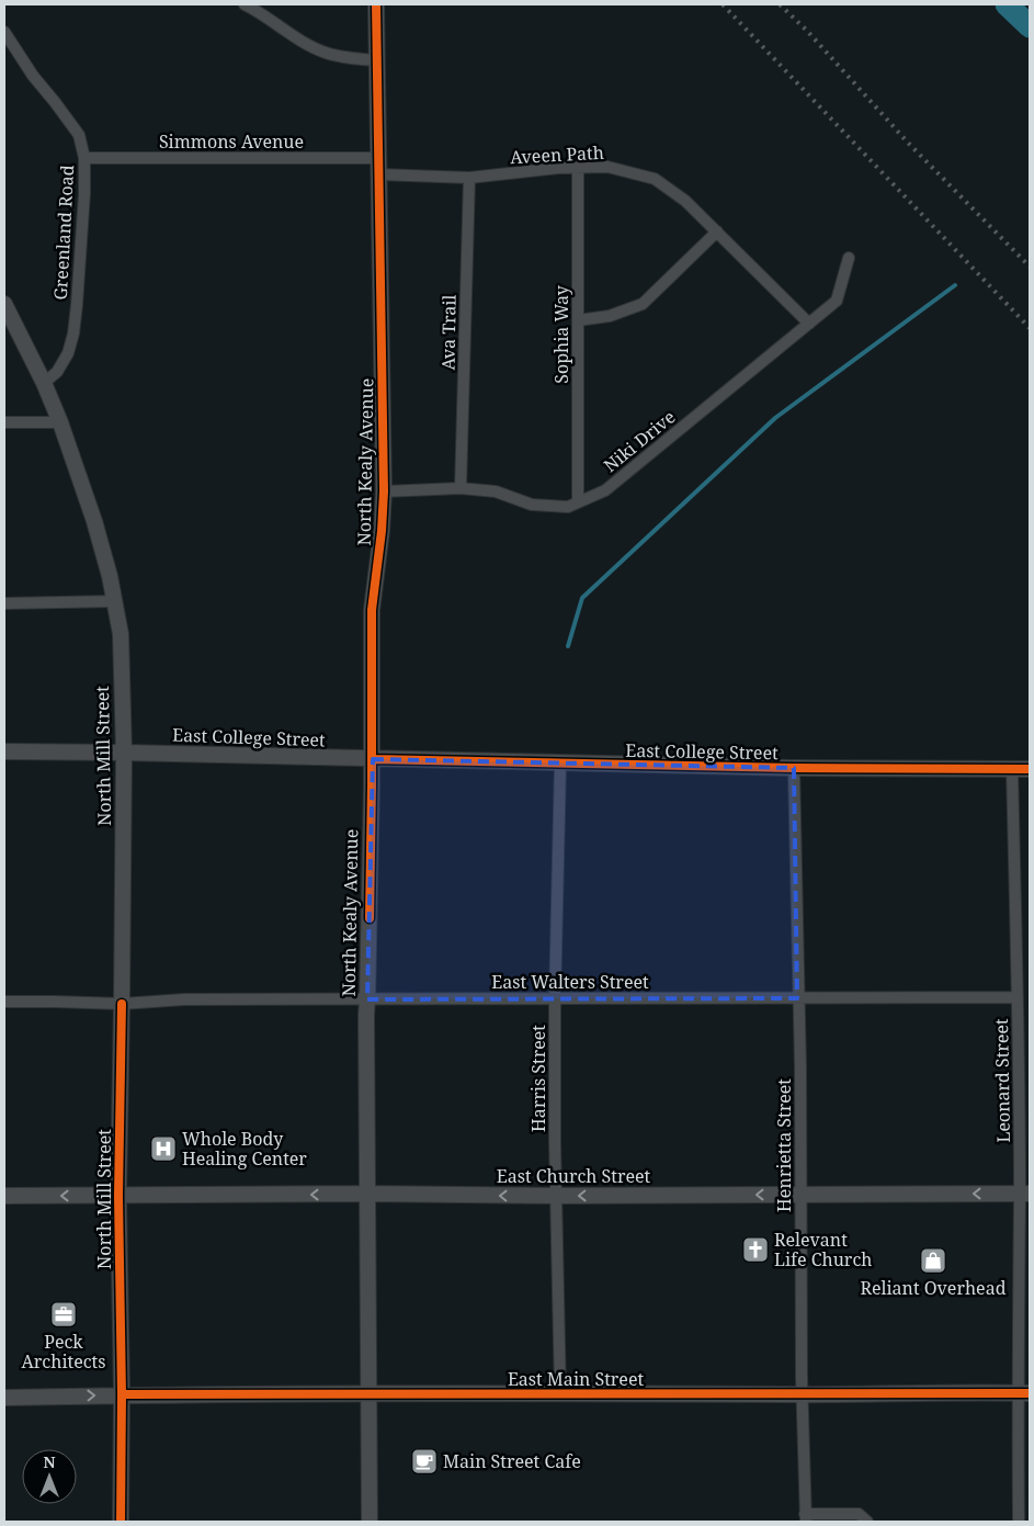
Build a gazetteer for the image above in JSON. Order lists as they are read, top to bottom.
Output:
{
  "streets": {
    "main road": [
      "North Kealy Avenue",
      "East College Street",
      "North Mill Street",
      "East Church Street",
      "East Main Street"
    ],
    "street": [
      "Simmons Avenue",
      "Aveen Path",
      "Greenland Road",
      "Ava Trail",
      "Sophia Way",
      "Niki Drive",
      "East Walters Street",
      "Harris Street",
      "Leonard Street",
      "Henrietta Street"
    ]
  },
  "crossings": [
    ["Simmons Avenue", "Greenland Road"],
    ["Simmons Avenue", "North Kealy Avenue"],
    ["Aveen Path", "Ava Trail"],
    ["Aveen Path", "Sophia Way"],
    ["Aveen Path", "Niki Drive"],
    ["Aveen Path", "North Kealy Avenue"],
    ["Greenland Road", "North Mill Street"],
    ["Ava Trail", "Niki Drive"],
    ["Sophia Way", "Niki Drive"],
    ["Niki Drive", "North Kealy Avenue"],
    ["North Kealy Avenue", "East College Street"],
    ["North Kealy Avenue", "East Walters Street"],
    ["North Kealy Avenue", "East Church Street"],
    ["North Kealy Avenue", "East Main Street"],
    ["East College Street", "North Mill Street"],
    ["East College Street", "Harris Street"],
    ["East College Street", "Leonard Street"],
    ["East College Street", "Henrietta Street"],
    ["North Mill Street", "East Walters Street"],
    ["North Mill Street", "East Church Street"],
    ["North Mill Street", "East Main Street"],
    ["East Walters Street", "Harris Street"],
    ["East Walters Street", "Leonard Street"],
    ["East Walters Street", "Henrietta Street"],
    ["Harris Street", "East Church Street"],
    ["Harris Street", "East Main Street"],
    ["Leonard Street", "East Church Street"],
    ["Leonard Street", "East Main Street"],
    ["Henrietta Street", "East Church Street"],
    ["Henrietta Street", "East Main Street"]
  ],
  "one_way": ["East Church Street"],
  "places": {
    "hospital": ["Whole Body Healing Center"],
    "church": ["Relevant Life Church"],
    "shop": ["Reliant Overhead"],
    "office": ["Peck Architects"],
    "cafe": ["Main Street Cafe"]
  },
  "north": "top"
}
